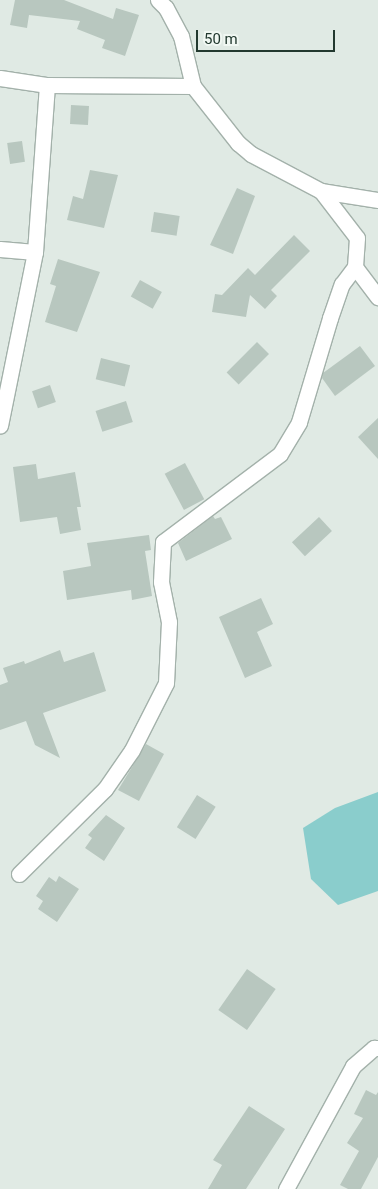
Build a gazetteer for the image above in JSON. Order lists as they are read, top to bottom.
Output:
{
  "scale_bar": "50 m"
}
